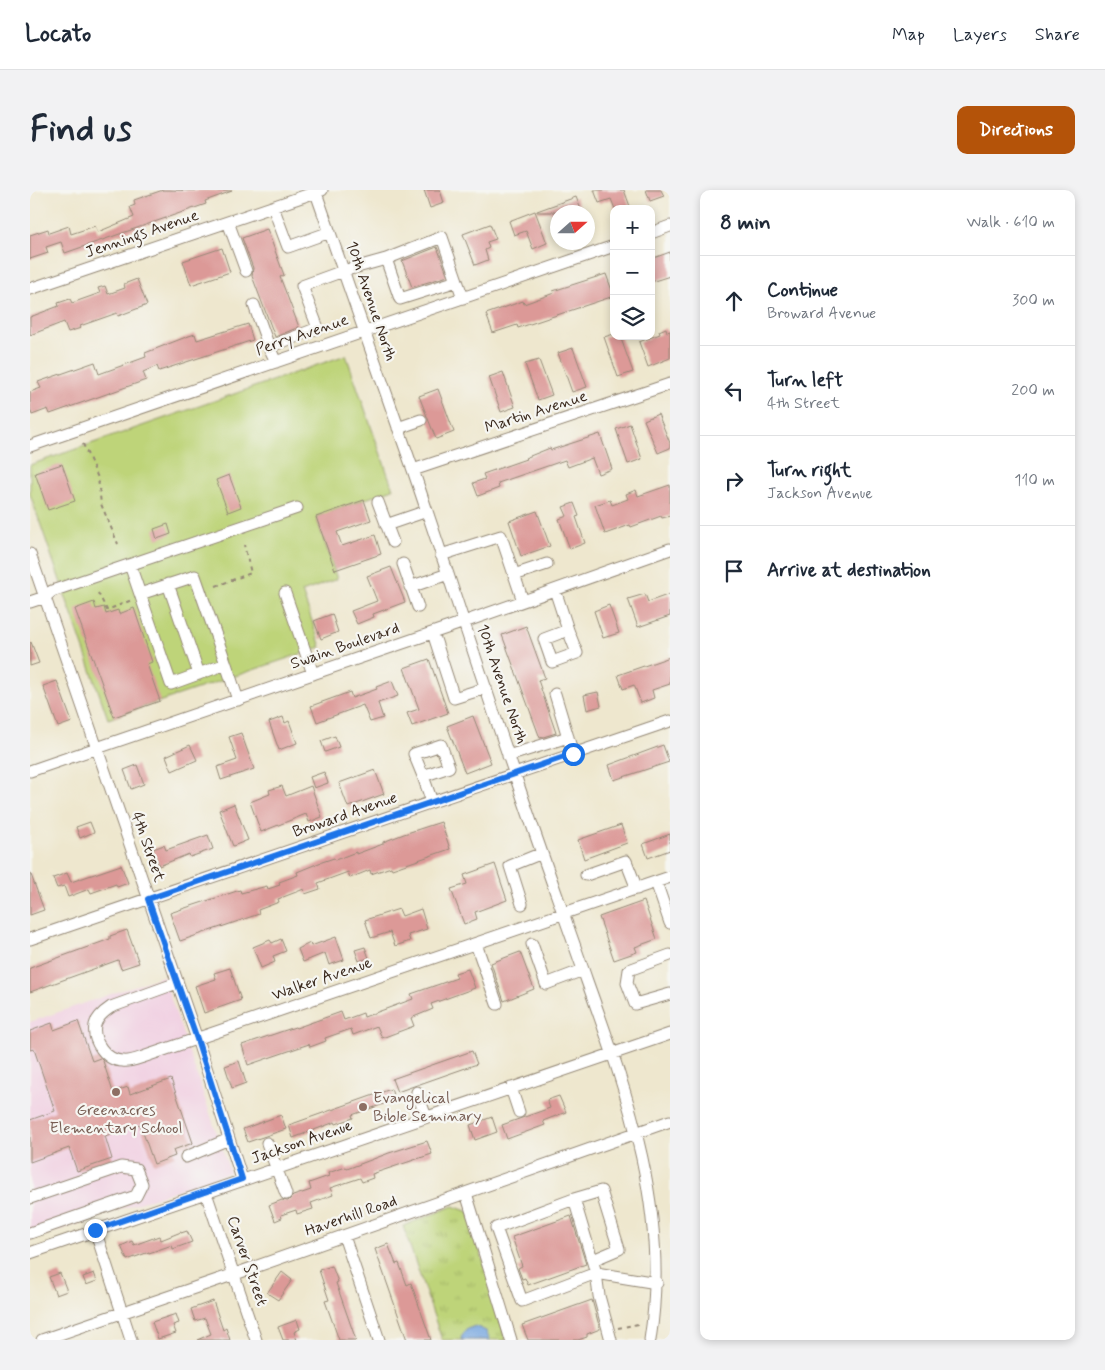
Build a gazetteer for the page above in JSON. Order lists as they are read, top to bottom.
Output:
{
  "streets": {
    "street": [
      "Jennings Avenue",
      "10th Avenue North",
      "Perry Avenue",
      "Martin Avenue",
      "Swain Boulevard",
      "Broward Avenue",
      "4th Street",
      "Walker Avenue",
      "Jackson Avenue",
      "Haverhill Road",
      "Carver Street"
    ]
  },
  "crossings": [
    ["Jennings Avenue", "10th Avenue North"],
    ["10th Avenue North", "Perry Avenue"],
    ["10th Avenue North", "Martin Avenue"],
    ["10th Avenue North", "Swain Boulevard"],
    ["10th Avenue North", "Broward Avenue"],
    ["10th Avenue North", "Walker Avenue"],
    ["10th Avenue North", "Jackson Avenue"],
    ["10th Avenue North", "Haverhill Road"],
    ["Swain Boulevard", "4th Street"],
    ["Broward Avenue", "4th Street"],
    ["4th Street", "Walker Avenue"],
    ["4th Street", "Jackson Avenue"],
    ["Jackson Avenue", "Carver Street"],
    ["Haverhill Road", "Carver Street"]
  ],
  "places": ["Greenacres Elementary School", "Evangelical Bible Seminary"],
  "north": "right",
  "page": {
    "header": "Locato",
    "nav": ["Map", "Layers", "Share"],
    "buttons": "Directions",
    "title": "Find us",
    "heading": ["8 min", "Walk · 610 m"],
    "map_buttons": ["+", "−"],
    "list": [
      ["Continue", "Broward Avenue", "300 m"],
      ["Turn left", "4th Street", "200 m"],
      ["Turn right", "Jackson Avenue", "110 m"],
      "Arrive at destination"
    ]
  }
}
